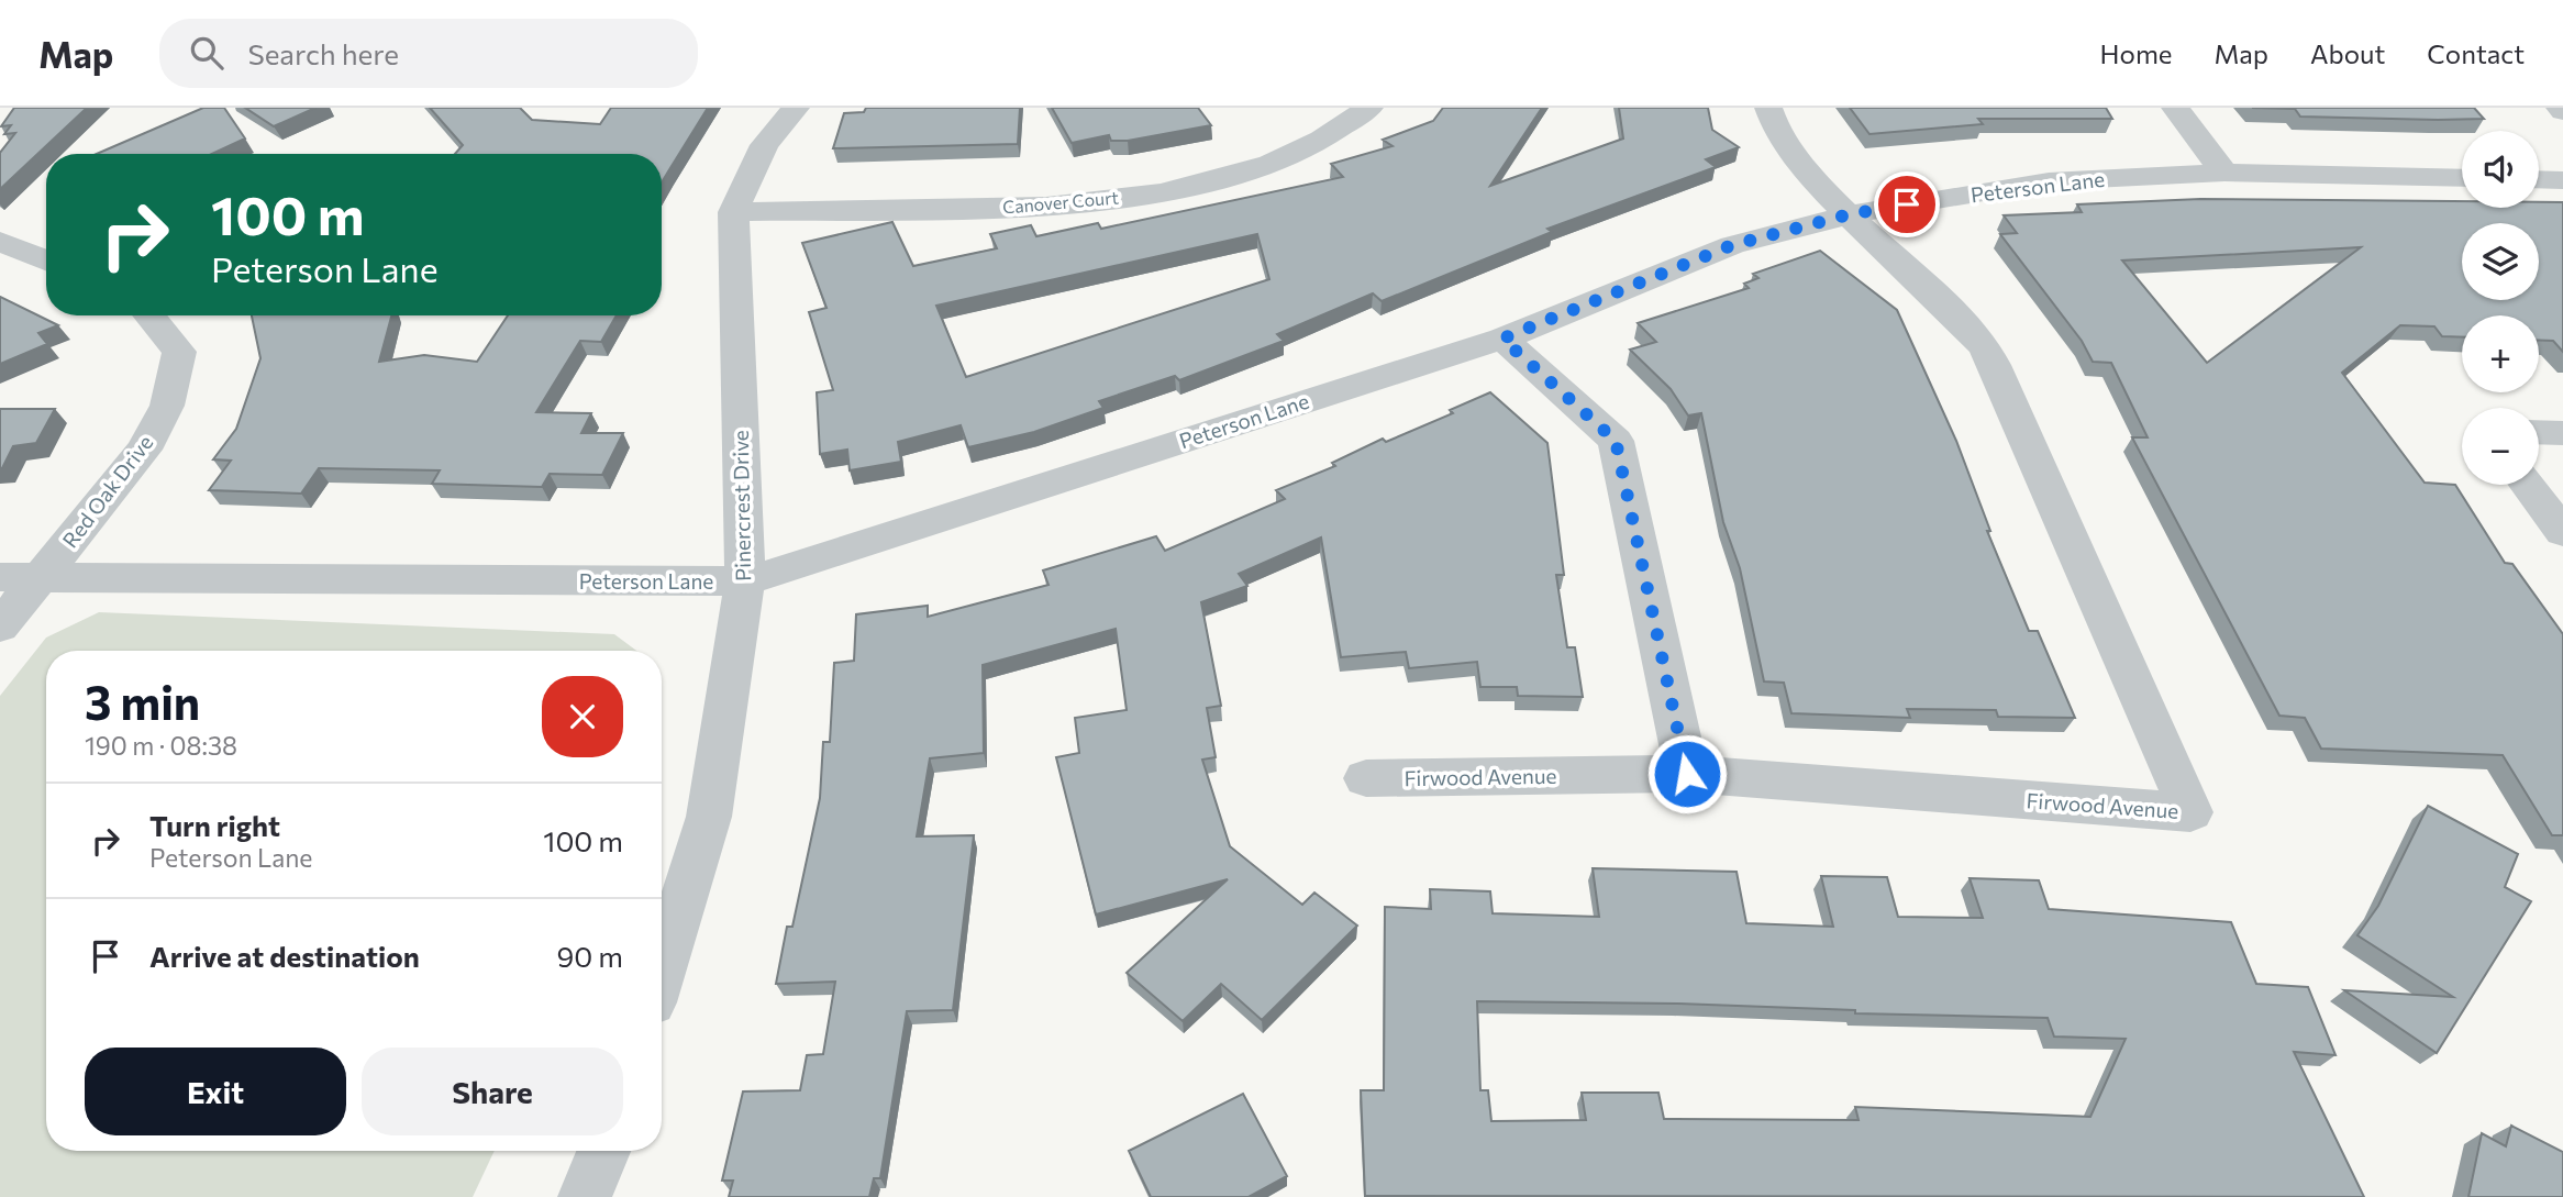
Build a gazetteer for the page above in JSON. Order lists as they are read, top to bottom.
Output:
{
  "streets": {
    "street": [
      "Peterson Lane",
      "Canover Court",
      "Red Oak Drive",
      "Pinercrest Drive",
      "Firwood Avenue"
    ]
  },
  "crossings": [
    ["Peterson Lane", "Red Oak Drive"],
    ["Peterson Lane", "Pinercrest Drive"],
    ["Peterson Lane", "Firwood Avenue"],
    ["Canover Court", "Pinercrest Drive"]
  ],
  "page": {
    "header": "Map",
    "search": "Search here",
    "nav": [
      "Home",
      "Map",
      "About",
      "Contact"
    ],
    "map_buttons": ["+", "−"],
    "turn": ["100 m", "Peterson Lane"],
    "heading": ["3 min", "190 m · 08:38"],
    "list": [
      {
        "name": "Turn right",
        "note": "Peterson Lane",
        "value": "100 m"
      },
      {
        "name": "Arrive at destination",
        "value": "90 m"
      }
    ],
    "buttons": ["Exit", "Share"]
  }
}
